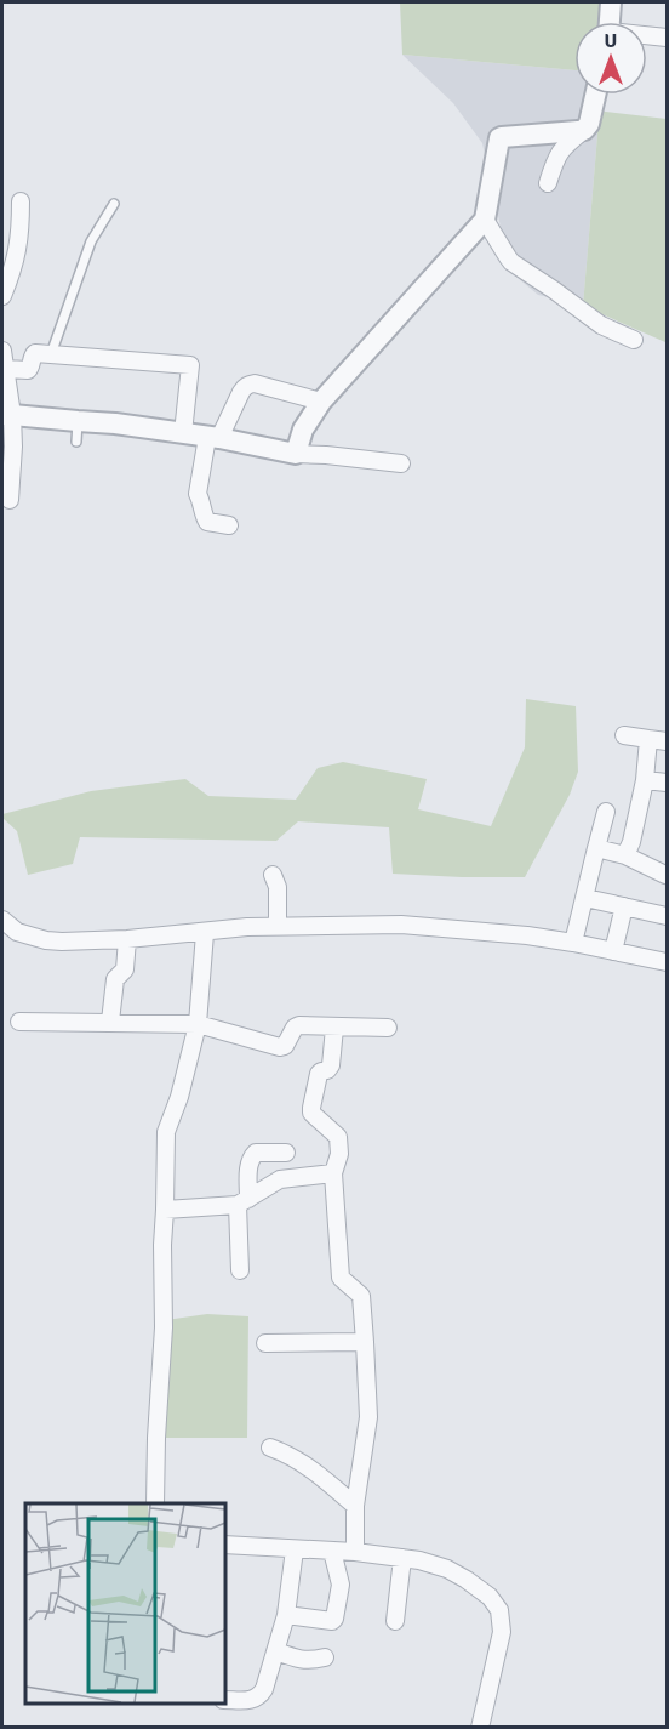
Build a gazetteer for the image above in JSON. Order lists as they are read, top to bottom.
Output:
{
  "north": "top"
}
